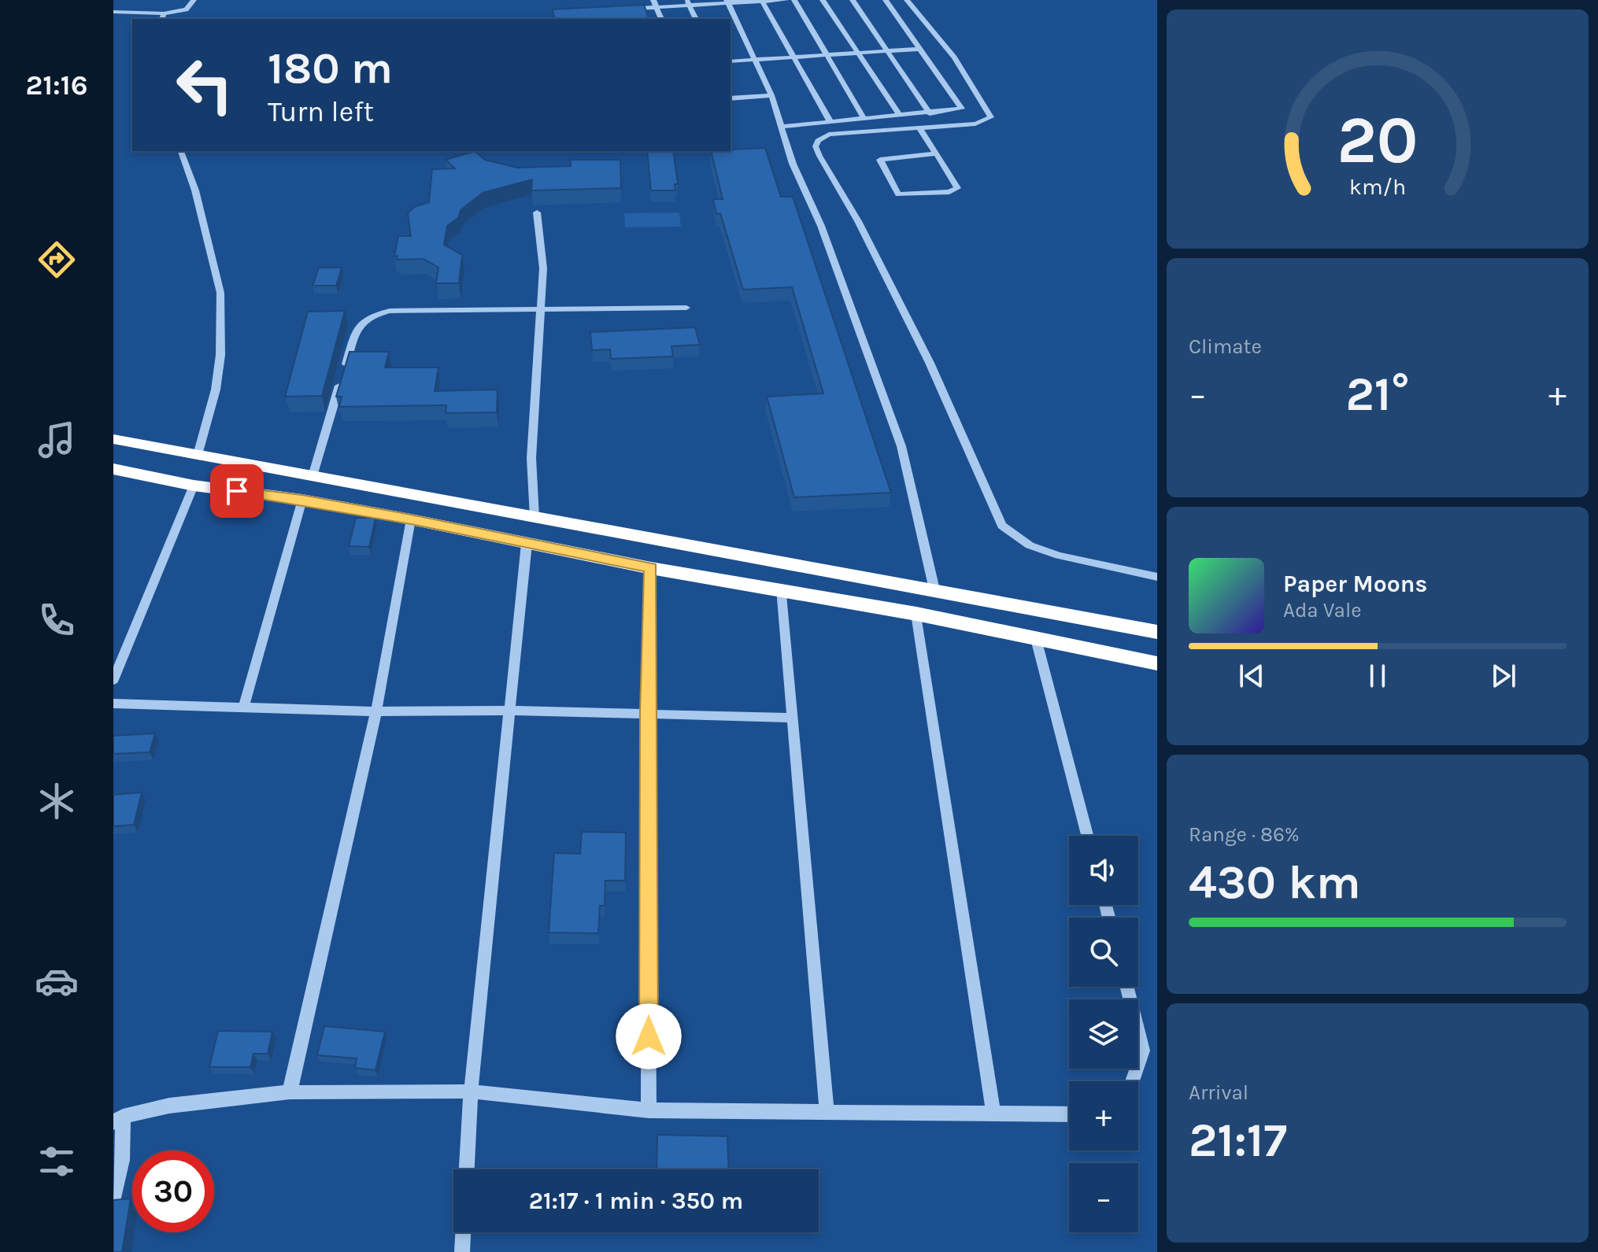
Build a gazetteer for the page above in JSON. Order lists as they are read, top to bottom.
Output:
{
  "page": {
    "tabs": "21:16",
    "turn": ["180 m", "Turn left"],
    "tile": [
      "Climate",
      ["Range · 86%", "430 km"],
      ["Arrival", "21:17"]
    ],
    "heat": ["−", "21°", "+"],
    "song": ["Paper Moons", "Ada Vale"],
    "map_buttons": ["+", "−"],
    "limit": "30",
    "trip": "21:17 · 1 min · 350 m",
    "gauge": ["20", "km/h"]
  }
}
